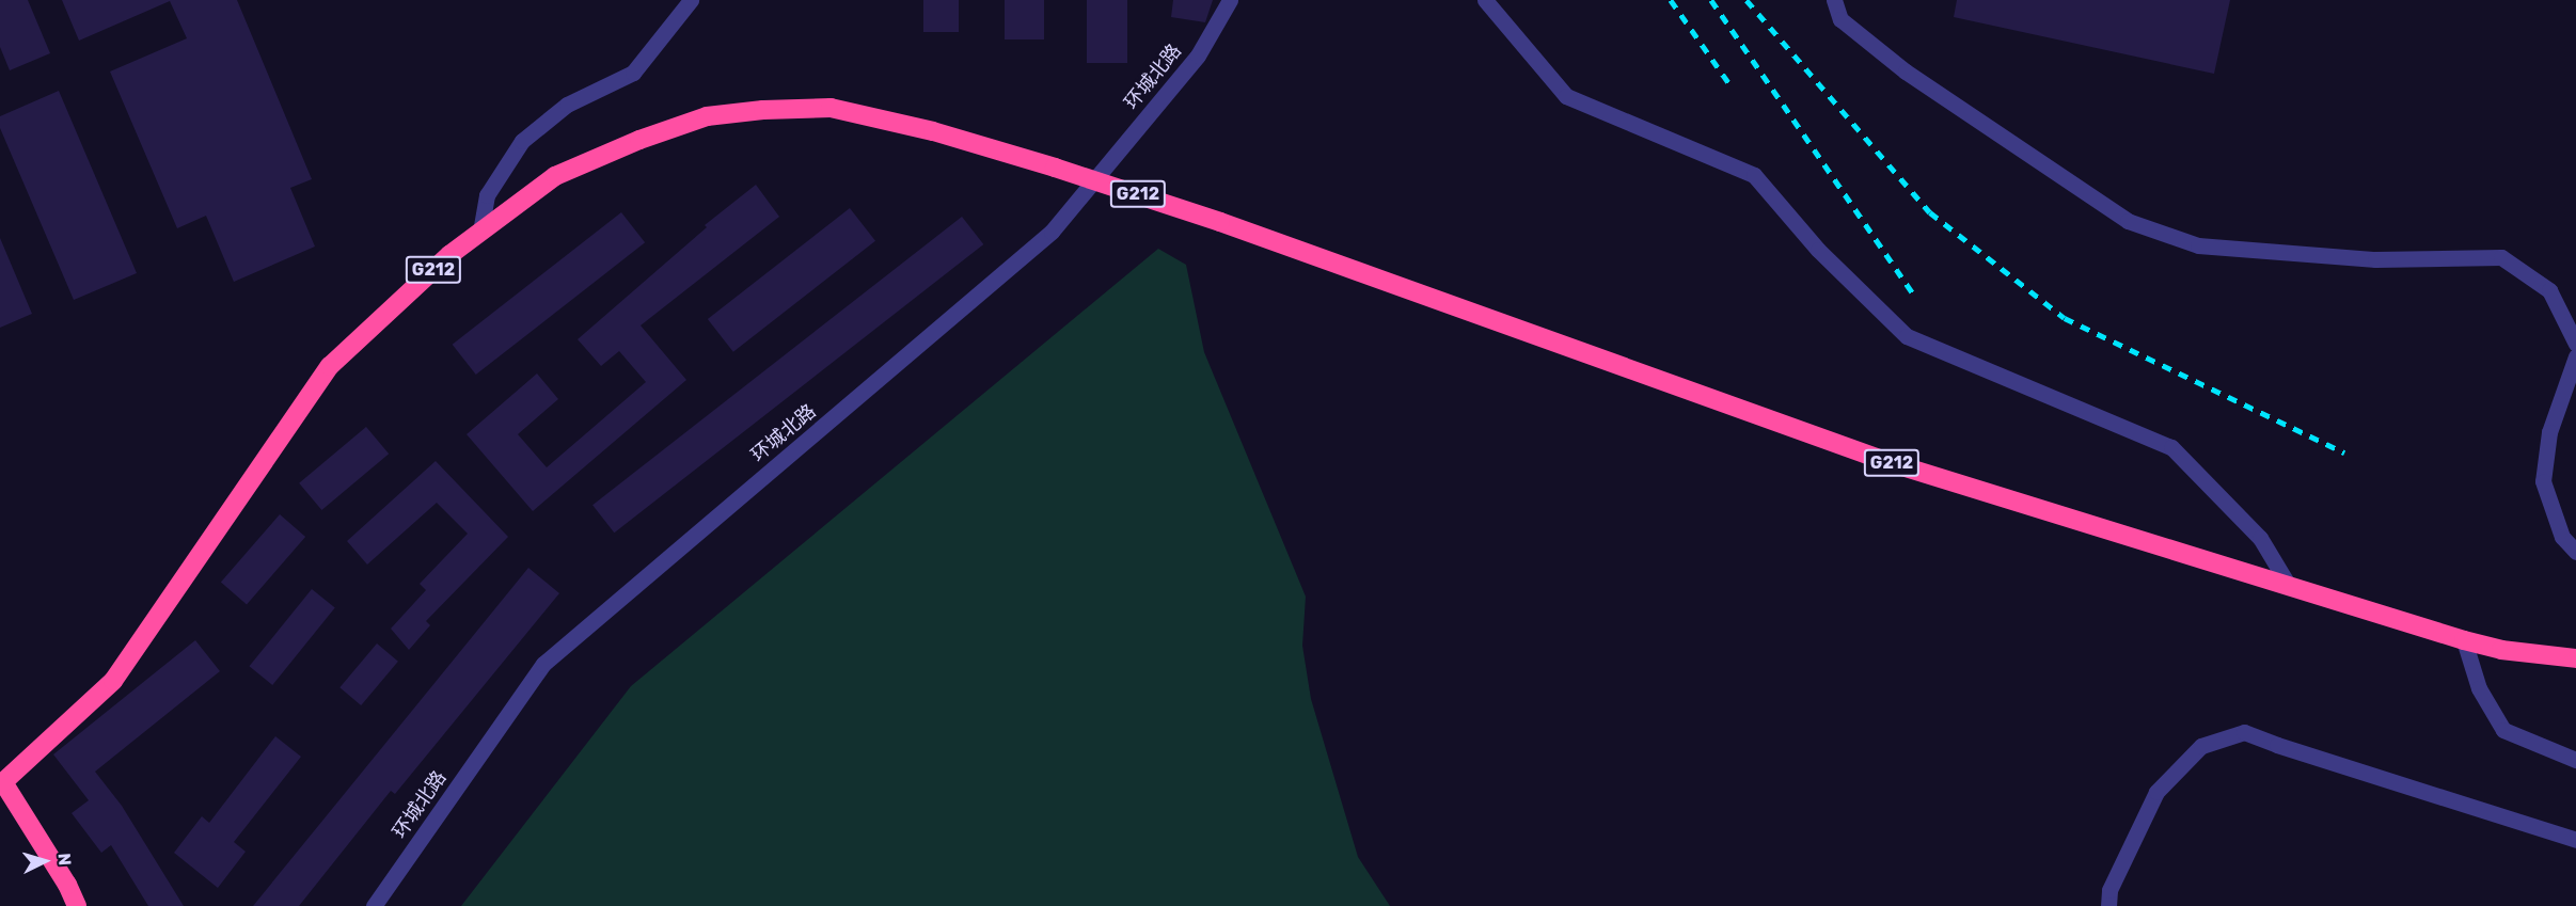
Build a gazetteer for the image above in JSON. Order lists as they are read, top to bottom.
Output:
{
  "streets": {
    "highway": ["G212"],
    "street": ["环城北路"]
  },
  "north": "right"
}
